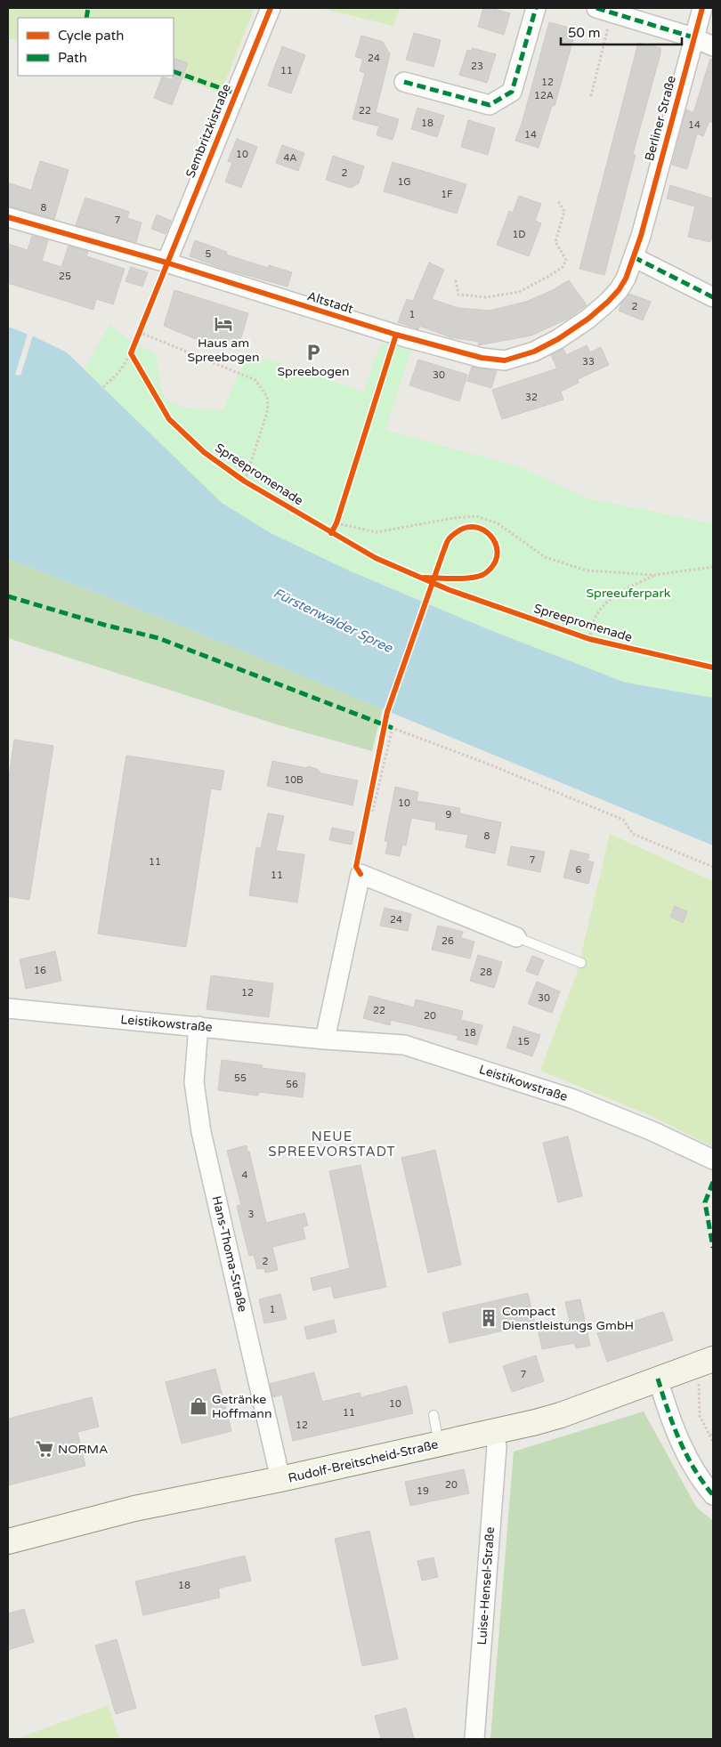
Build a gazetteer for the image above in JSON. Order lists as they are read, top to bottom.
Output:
{
  "streets": {
    "main road": ["Rudolf-Breitscheid-Straße"],
    "street": [
      "Berliner Straße",
      "Sembritzkistraße",
      "Altstadt",
      "Leistikowstraße",
      "Hans-Thoma-Straße",
      "Luise-Hensel-Straße"
    ],
    "cycle path": ["Spreepromenade"]
  },
  "crossings": [
    ["Berliner Straße", "Altstadt"],
    ["Sembritzkistraße", "Altstadt"],
    ["Leistikowstraße", "Hans-Thoma-Straße"],
    ["Hans-Thoma-Straße", "Rudolf-Breitscheid-Straße"],
    ["Rudolf-Breitscheid-Straße", "Luise-Hensel-Straße"]
  ],
  "districts": ["NEUE SPREEVORSTADT"],
  "water": ["Fürstenwalder Spree"],
  "parks": ["Spreeuferpark"],
  "places": {
    "hotel": ["Haus am Spreebogen"],
    "parking": ["Spreebogen"],
    "building": ["Compact Dienstleistungs GmbH"],
    "shop": ["Getränke Hoffmann"],
    "supermarket": ["NORMA"]
  },
  "house_numbers": [
    "24",
    "23",
    "11",
    "12",
    "12A",
    "22",
    "18",
    "14",
    "14",
    "10",
    "4A",
    "2",
    "1G",
    "1F",
    "8",
    "7",
    "1D",
    "5",
    "25",
    "2",
    "1",
    "33",
    "30",
    "32",
    "10B",
    "10",
    "9",
    "8",
    "7",
    "11",
    "6",
    "11",
    "24",
    "26",
    "16",
    "28",
    "12",
    "30",
    "22",
    "20",
    "18",
    "15",
    "55",
    "56",
    "4",
    "3",
    "2",
    "1",
    "7",
    "10",
    "11",
    "12",
    "20",
    "19",
    "18"
  ],
  "legend": ["Cycle path", "Path"],
  "scale_bar": "50 m"
}
